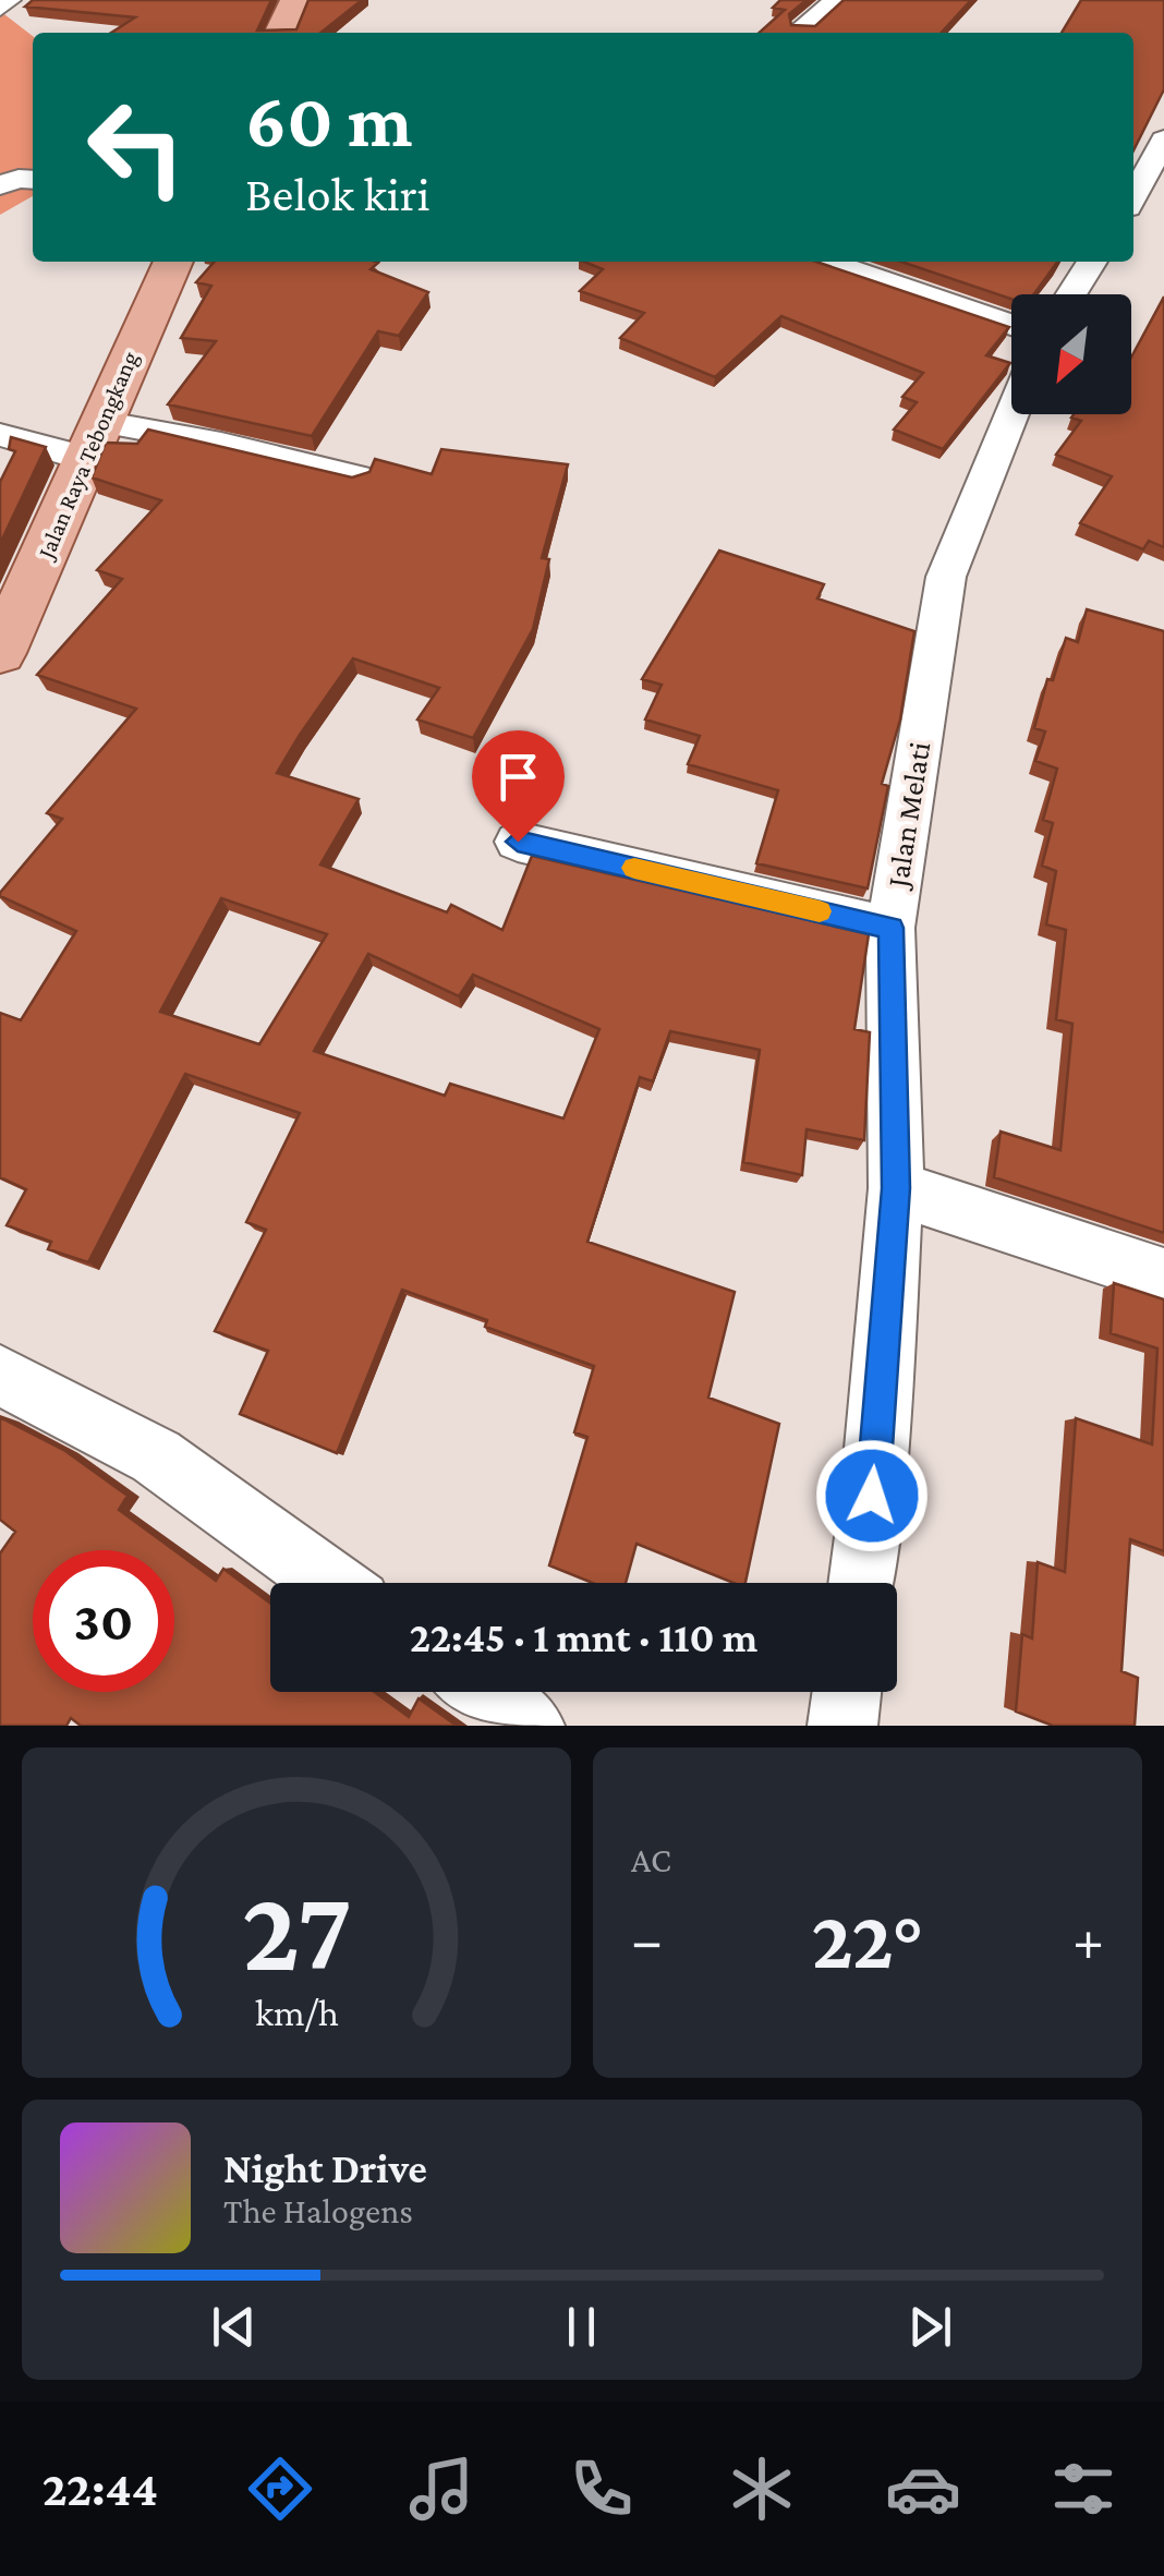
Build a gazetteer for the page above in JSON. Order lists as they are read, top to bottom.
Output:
{
  "streets": {
    "main road": ["Jalan Raya Tebongkang"],
    "street": ["Jalan Melati"]
  },
  "north": "bottom left",
  "page": {
    "turn": ["60 m", "Belok kiri"],
    "limit": "30",
    "trip": "22:45 · 1 mnt · 110 m",
    "tile": "AC",
    "heat": ["−", "22°", "+"],
    "song": ["Night Drive", "The Halogens"],
    "tabs": "22:44",
    "gauge": ["27", "km/h"]
  }
}
